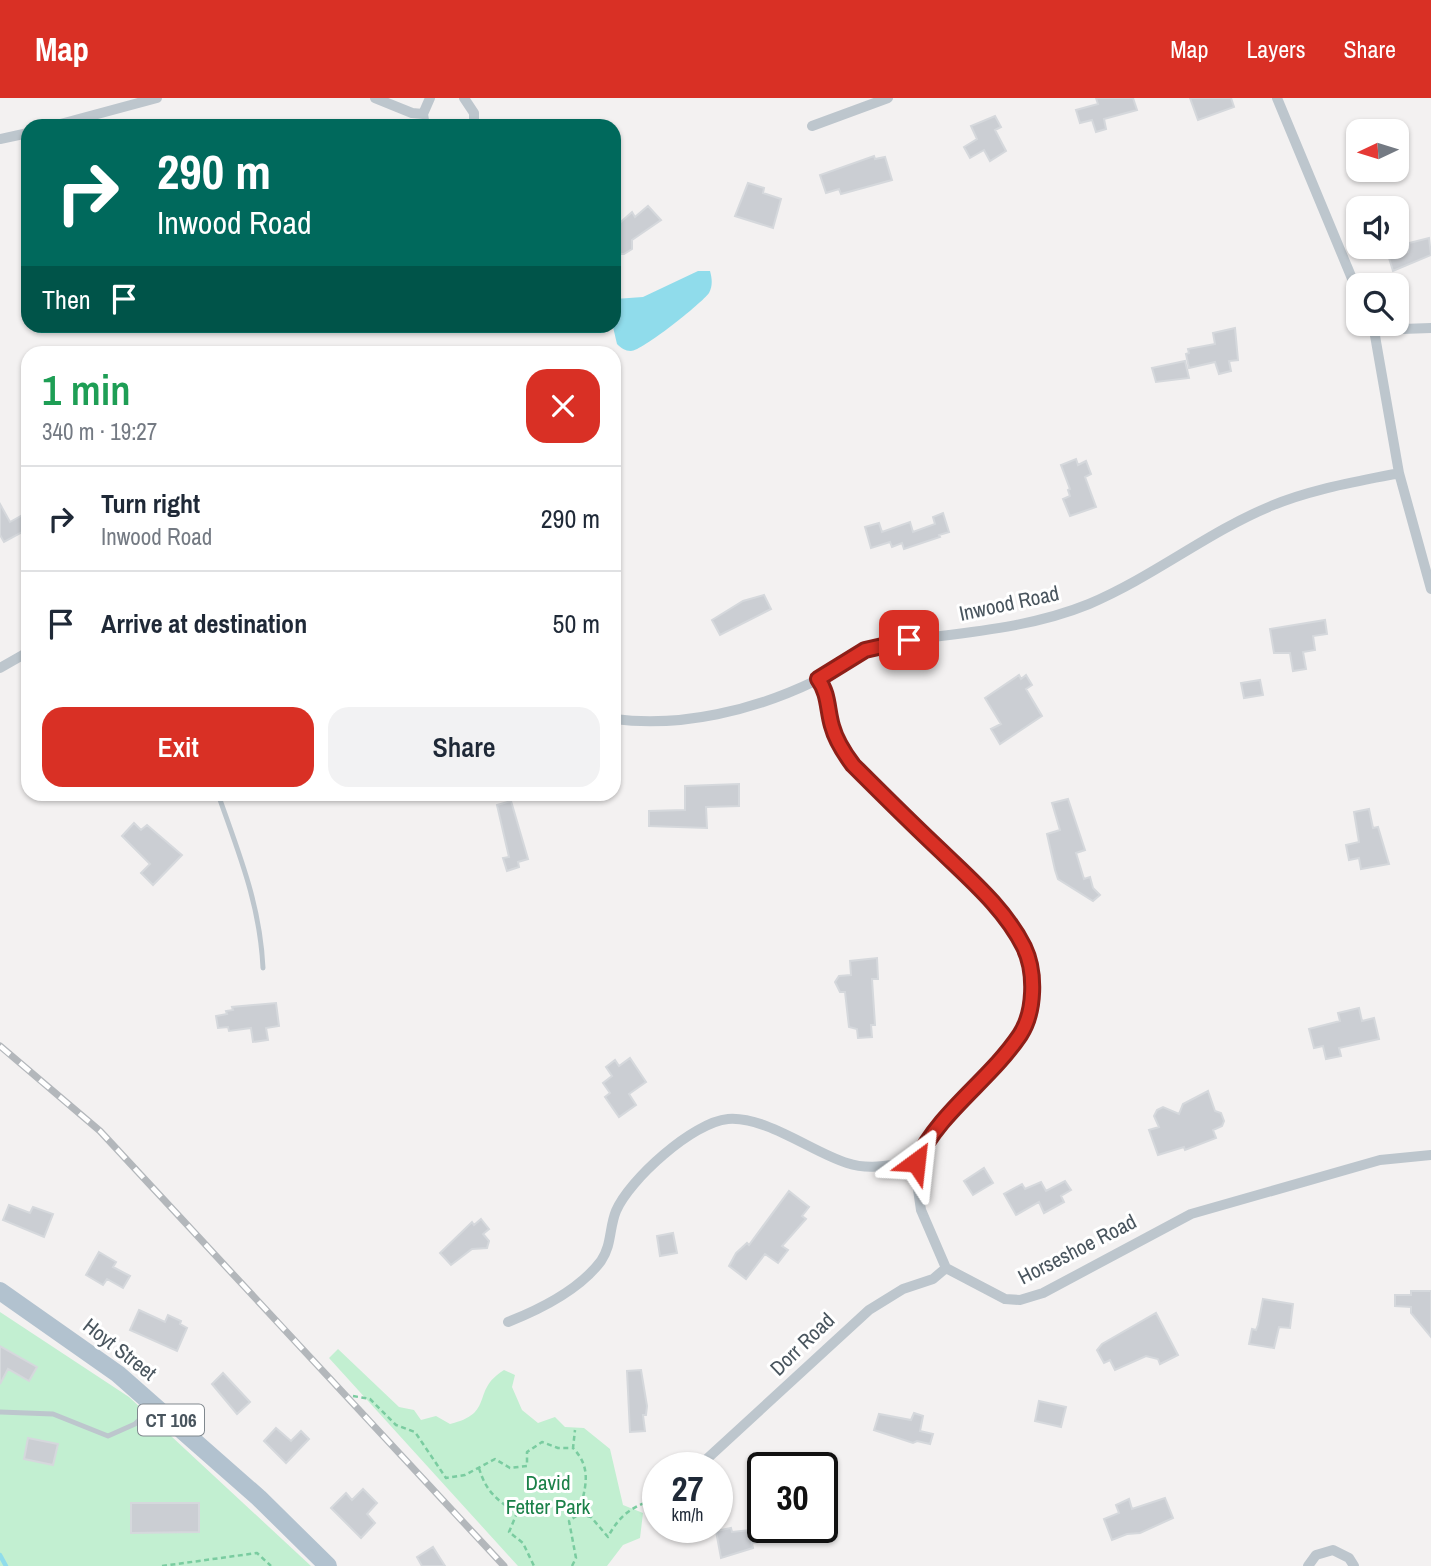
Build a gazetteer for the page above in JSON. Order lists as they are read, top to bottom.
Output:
{
  "streets": {
    "main road": ["Hoyt Street", "CT 106"],
    "street": ["Inwood Road", "Horseshoe Road", "Dorr Road"]
  },
  "crossings": [
    ["Horseshoe Road", "Dorr Road"]
  ],
  "parks": ["David Fetter Park"],
  "north": "left",
  "page": {
    "header": "Map",
    "nav": ["Map", "Layers", "Share"],
    "turn": ["290 m", "Inwood Road"],
    "then": "Then",
    "heading": ["1 min", "340 m · 19:27"],
    "list": [
      {
        "name": "Turn right",
        "note": "Inwood Road",
        "value": "290 m"
      },
      {
        "name": "Arrive at destination",
        "value": "50 m"
      }
    ],
    "buttons": ["Exit", "Share"],
    "speed": "27 km/h",
    "limit": "30"
  }
}
